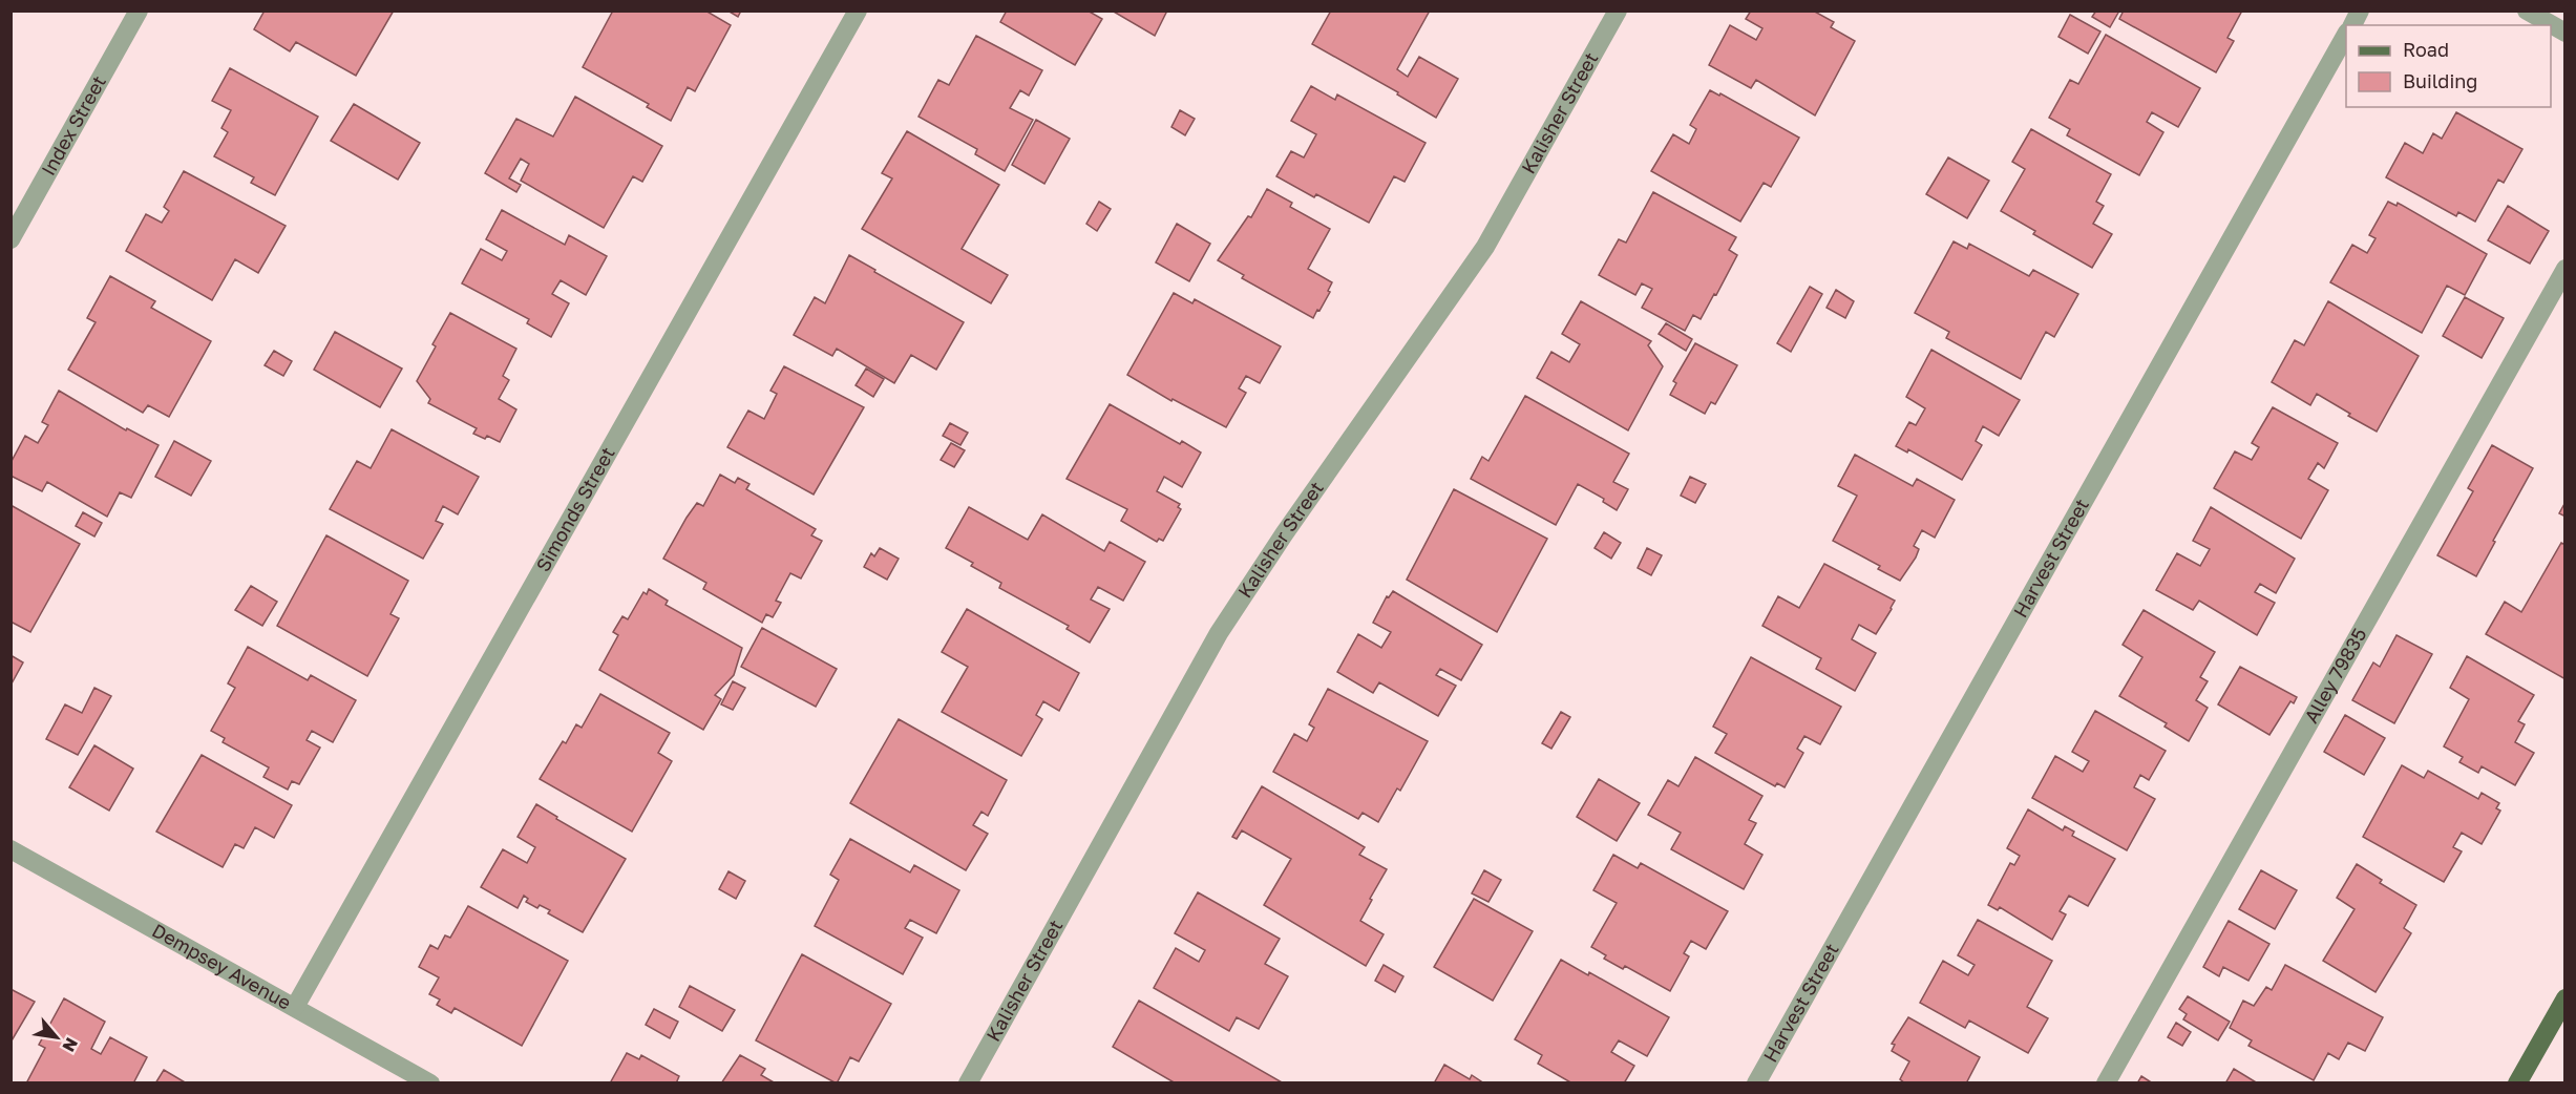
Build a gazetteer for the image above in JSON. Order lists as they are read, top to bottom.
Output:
{
  "streets": {
    "street": [
      "Kalisher Street",
      "Index Street",
      "Simonds Street",
      "Harvest Street",
      "Alley 79835",
      "Dempsey Avenue"
    ]
  },
  "crossings": [
    ["Simonds Street", "Dempsey Avenue"]
  ],
  "legend": ["Road", "Building"],
  "north": "bottom right"
}
